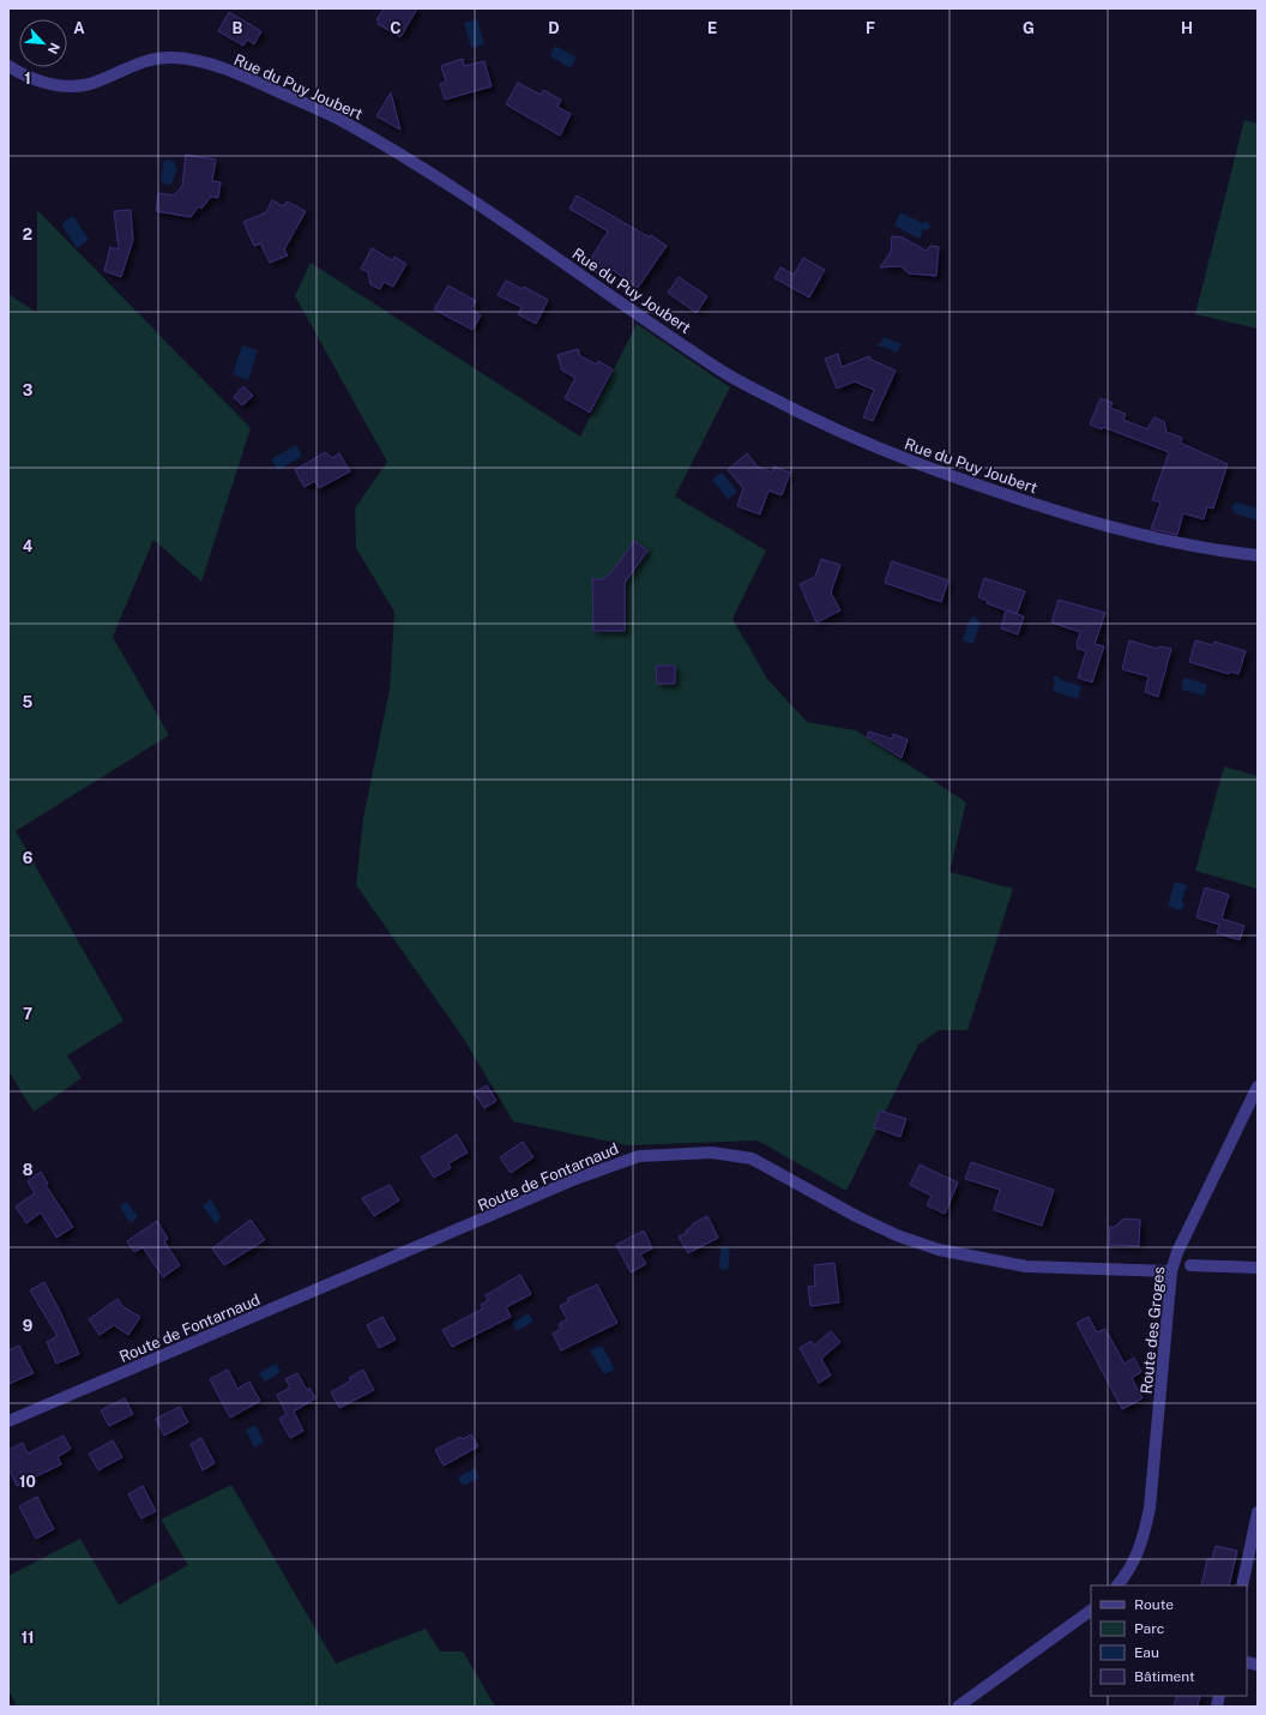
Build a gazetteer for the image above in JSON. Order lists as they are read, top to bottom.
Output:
{
  "streets": {
    "street": ["Rue du Puy Joubert", "Route de Fontarnaud", "Route des Groges"]
  },
  "crossings": [
    ["Route de Fontarnaud", "Route des Groges"]
  ],
  "legend": [
    "Route",
    "Parc",
    "Eau",
    "Bâtiment"
  ],
  "north": "bottom right",
  "grid": {
    "columns": [
      "A",
      "B",
      "C",
      "D",
      "E",
      "F",
      "G",
      "H"
    ],
    "rows": [
      "1",
      "2",
      "3",
      "4",
      "5",
      "6",
      "7",
      "8",
      "9",
      "10",
      "11"
    ]
  }
}
